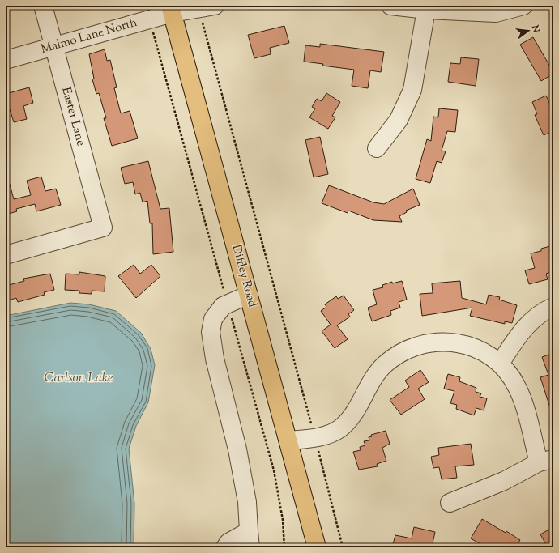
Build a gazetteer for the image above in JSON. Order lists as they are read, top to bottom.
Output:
{
  "streets": {
    "main road": ["Diffley Road"],
    "street": ["Malmo Lane North", "Easter Lane"]
  },
  "crossings": [
    ["Malmo Lane North", "Easter Lane"],
    ["Malmo Lane North", "Diffley Road"]
  ],
  "water": ["Carlson Lake"],
  "north": "right"
}
